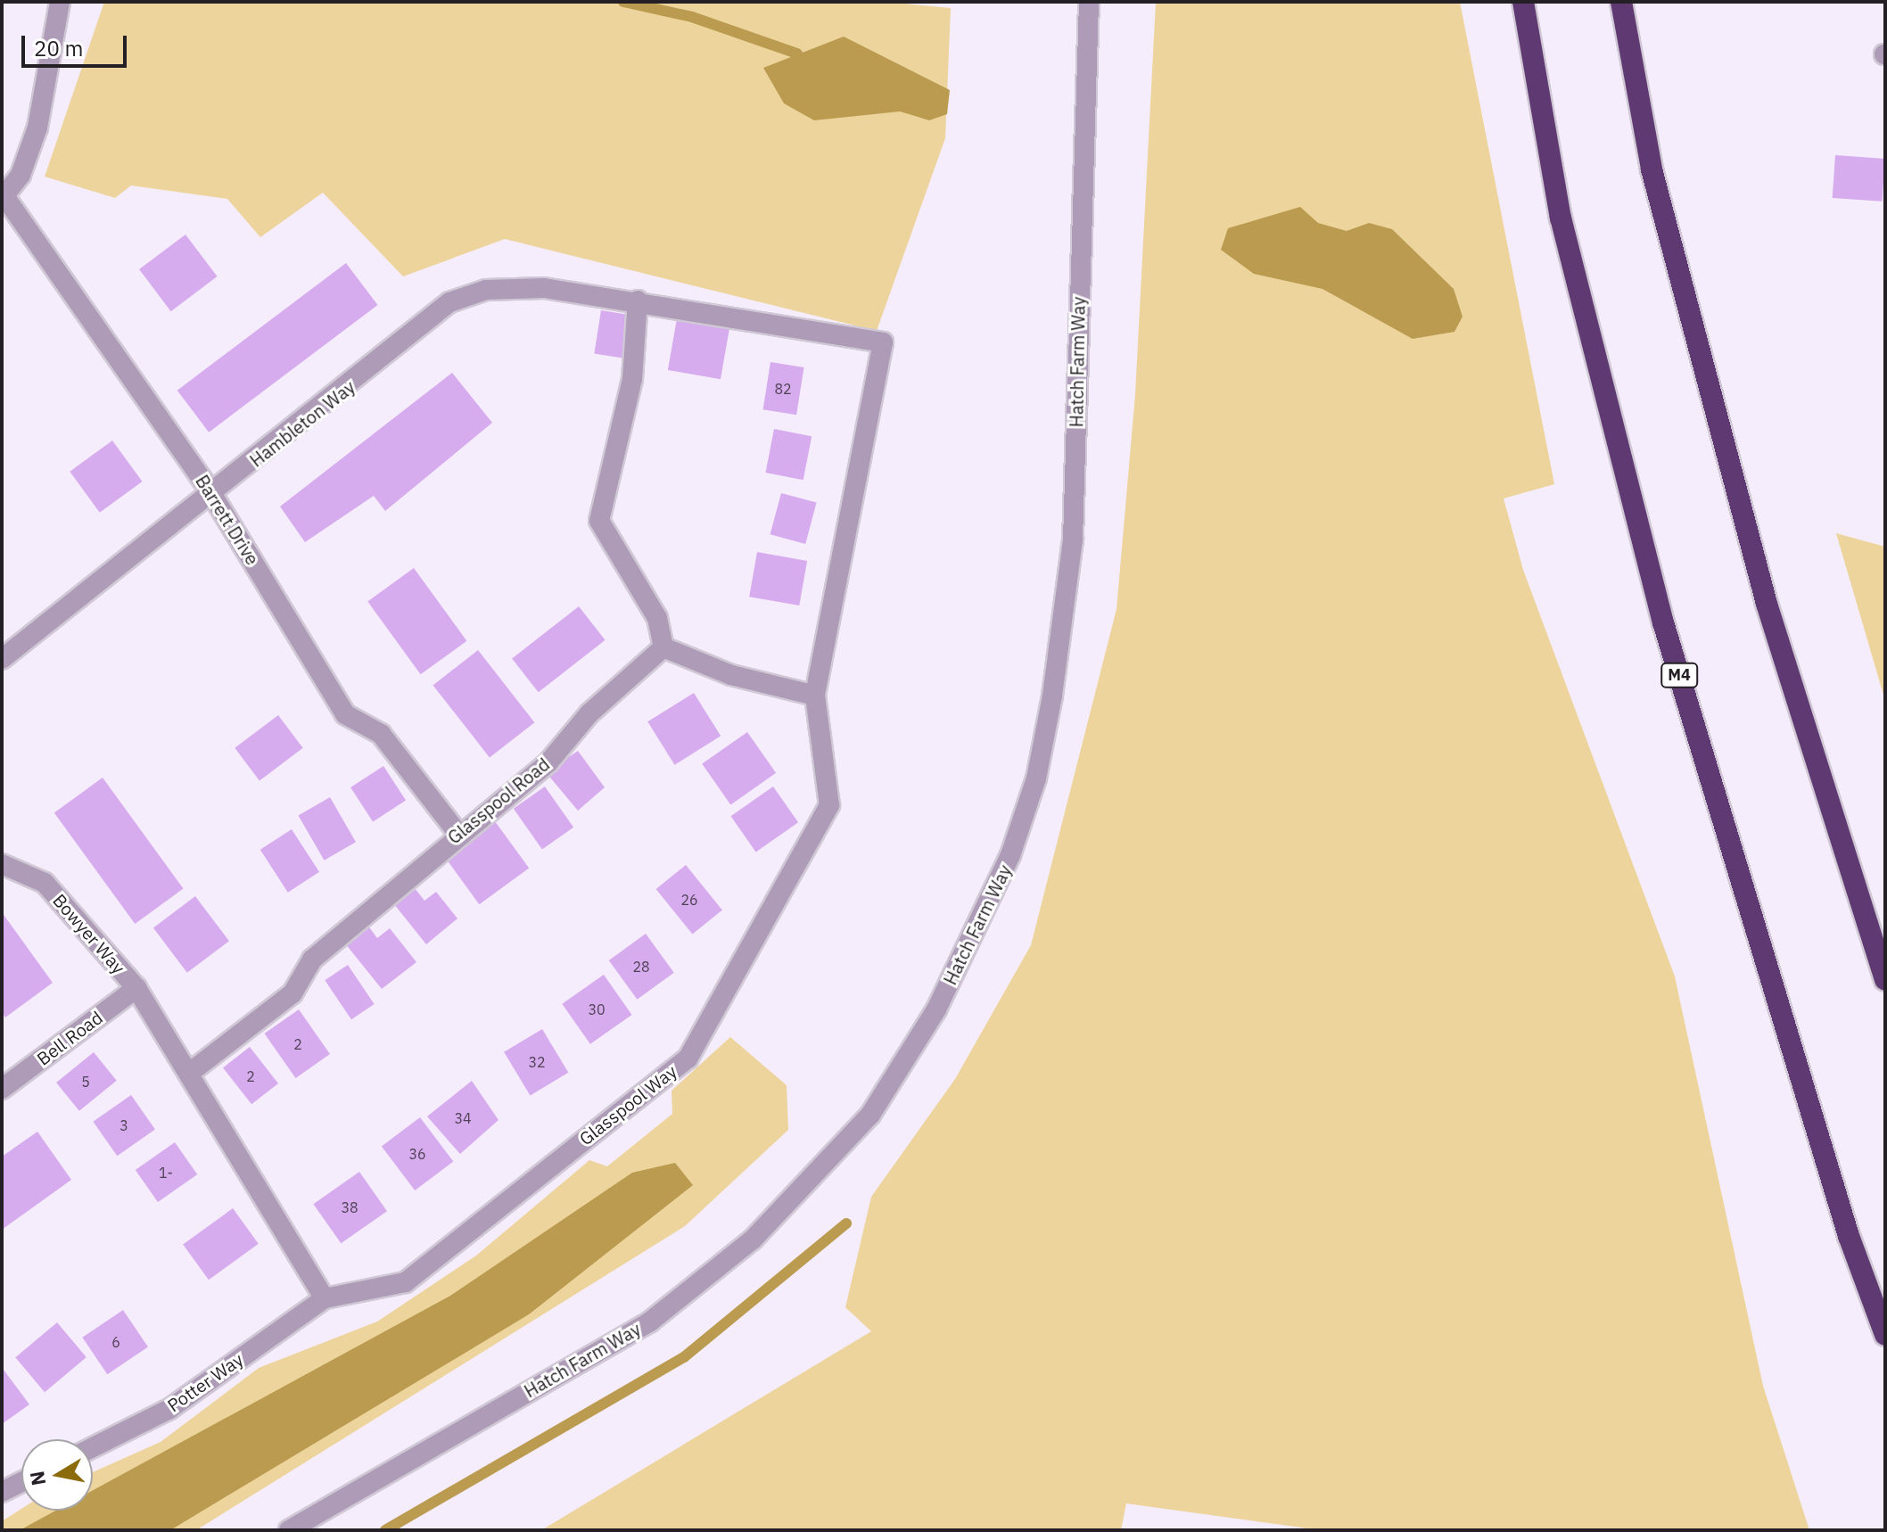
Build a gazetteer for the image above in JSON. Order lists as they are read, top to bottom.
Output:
{
  "streets": {
    "highway": ["M4"],
    "street": [
      "Hatch Farm Way",
      "Hambleton Way",
      "Barrett Drive",
      "Glasspool Road",
      "Bowyer Way",
      "Bell Road",
      "Glasspool Way",
      "Potter Way"
    ]
  },
  "crossings": [
    ["Hambleton Way", "Barrett Drive"],
    ["Hambleton Way", "Glasspool Way"],
    ["Barrett Drive", "Glasspool Road"],
    ["Bowyer Way", "Bell Road"],
    ["Glasspool Way", "Potter Way"]
  ],
  "house_numbers": [
    "82",
    "26",
    "28",
    "30",
    "2",
    "32",
    "2",
    "5",
    "34",
    "3",
    "36",
    "1-",
    "38",
    "6"
  ],
  "scale_bar": "20 m",
  "north": "left"
}
